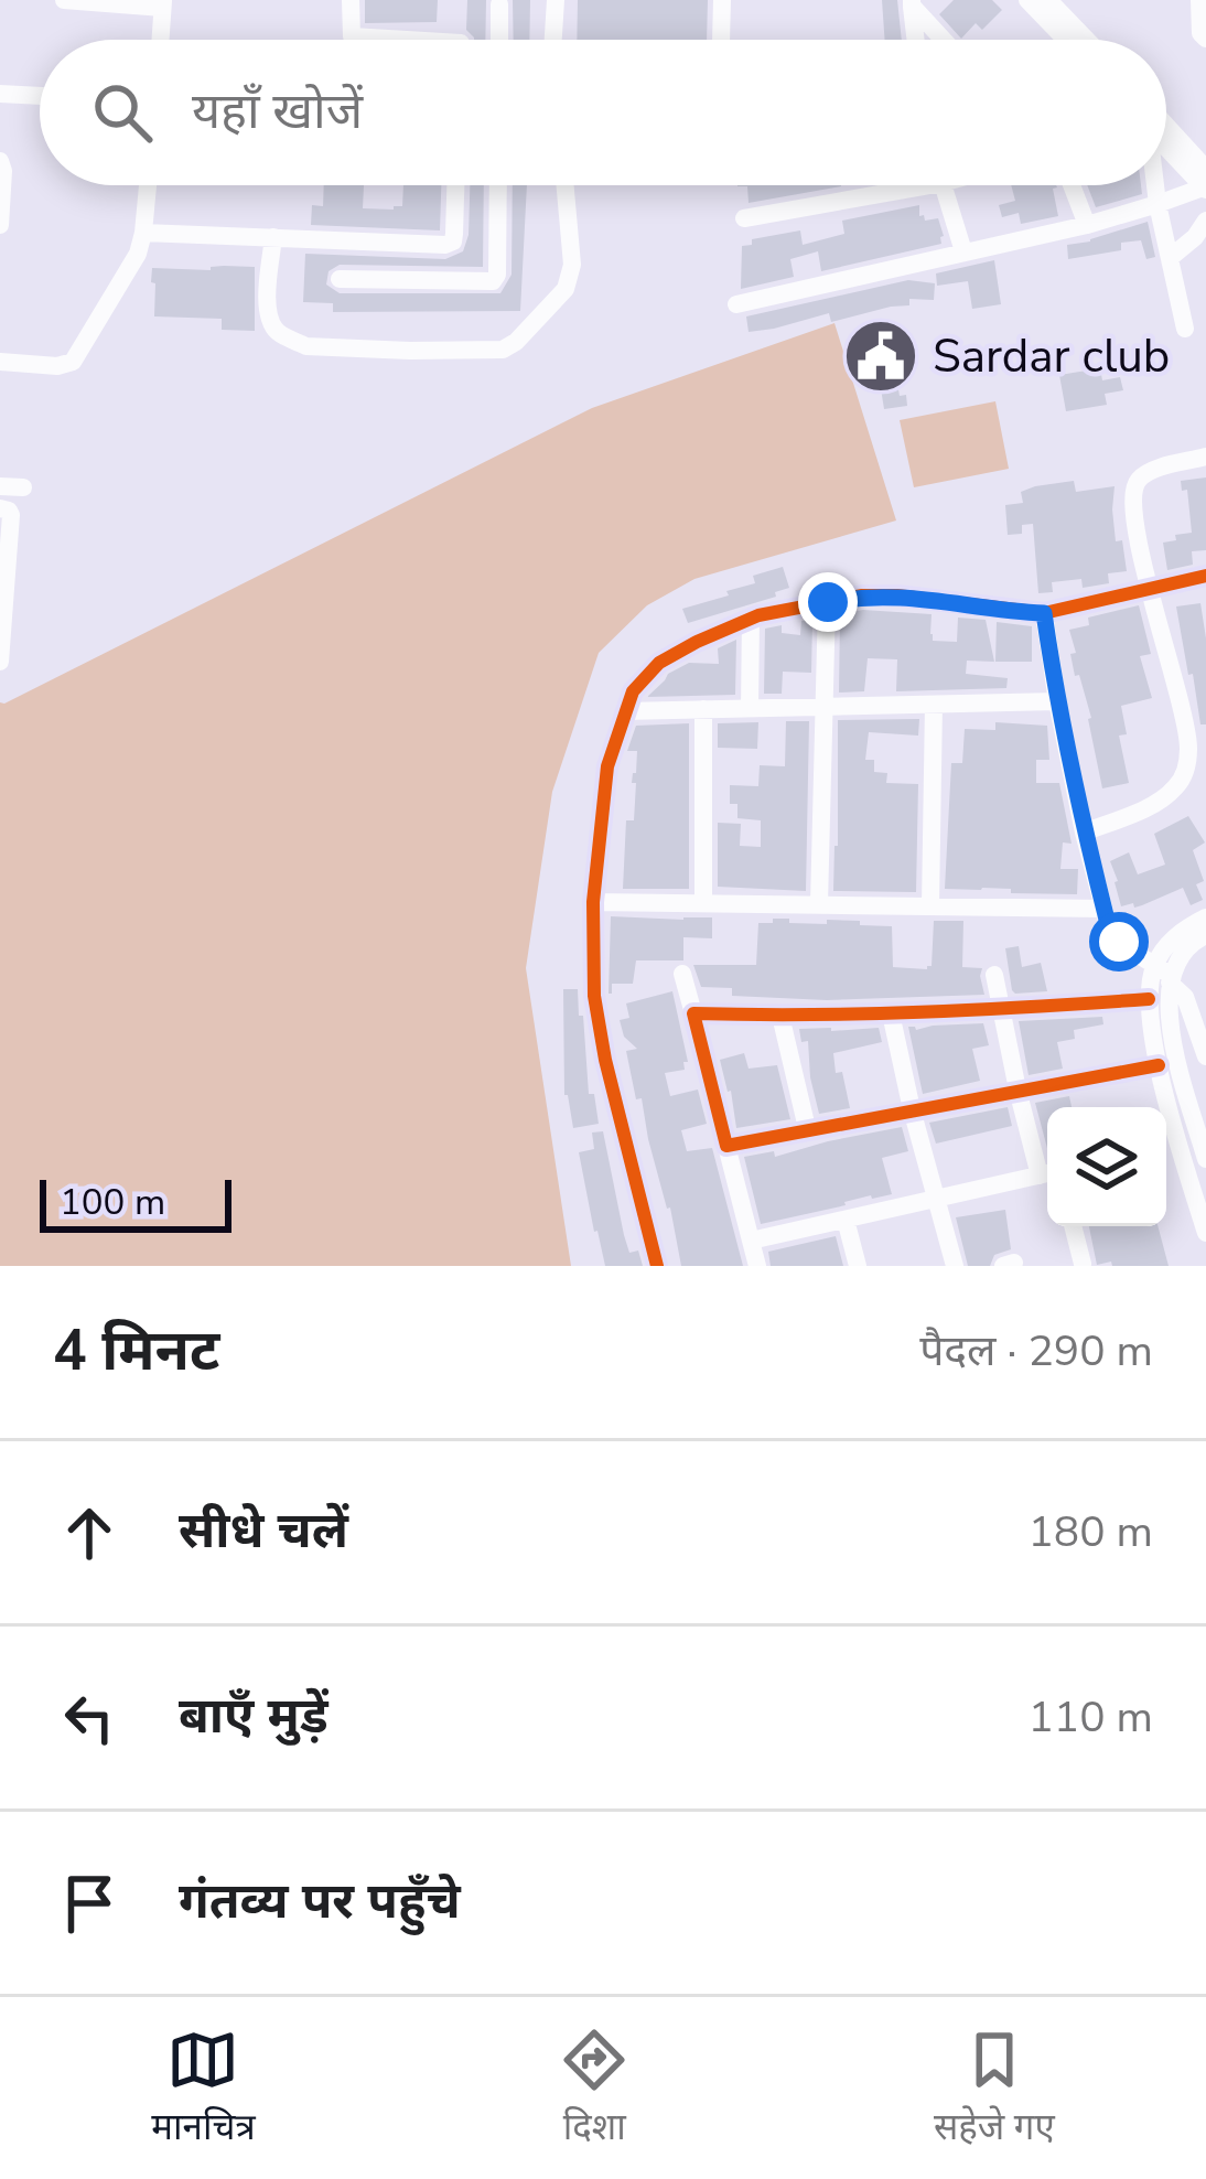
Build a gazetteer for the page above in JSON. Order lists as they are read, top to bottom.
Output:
{
  "places": {
    "public building": ["Sardar club"]
  },
  "scale_bar": "100 m",
  "page": {
    "search": "यहाँ खोजें",
    "scale": "100 m",
    "heading": ["4 मिनट", "पैदल · 290 m"],
    "list": [
      ["सीधे चलें", "180 m"],
      ["बाएँ मुड़ें", "110 m"],
      "गंतव्य पर पहुँचे"
    ],
    "nav": ["मानचित्र", "दिशा", "सहेजे गए"]
  }
}
